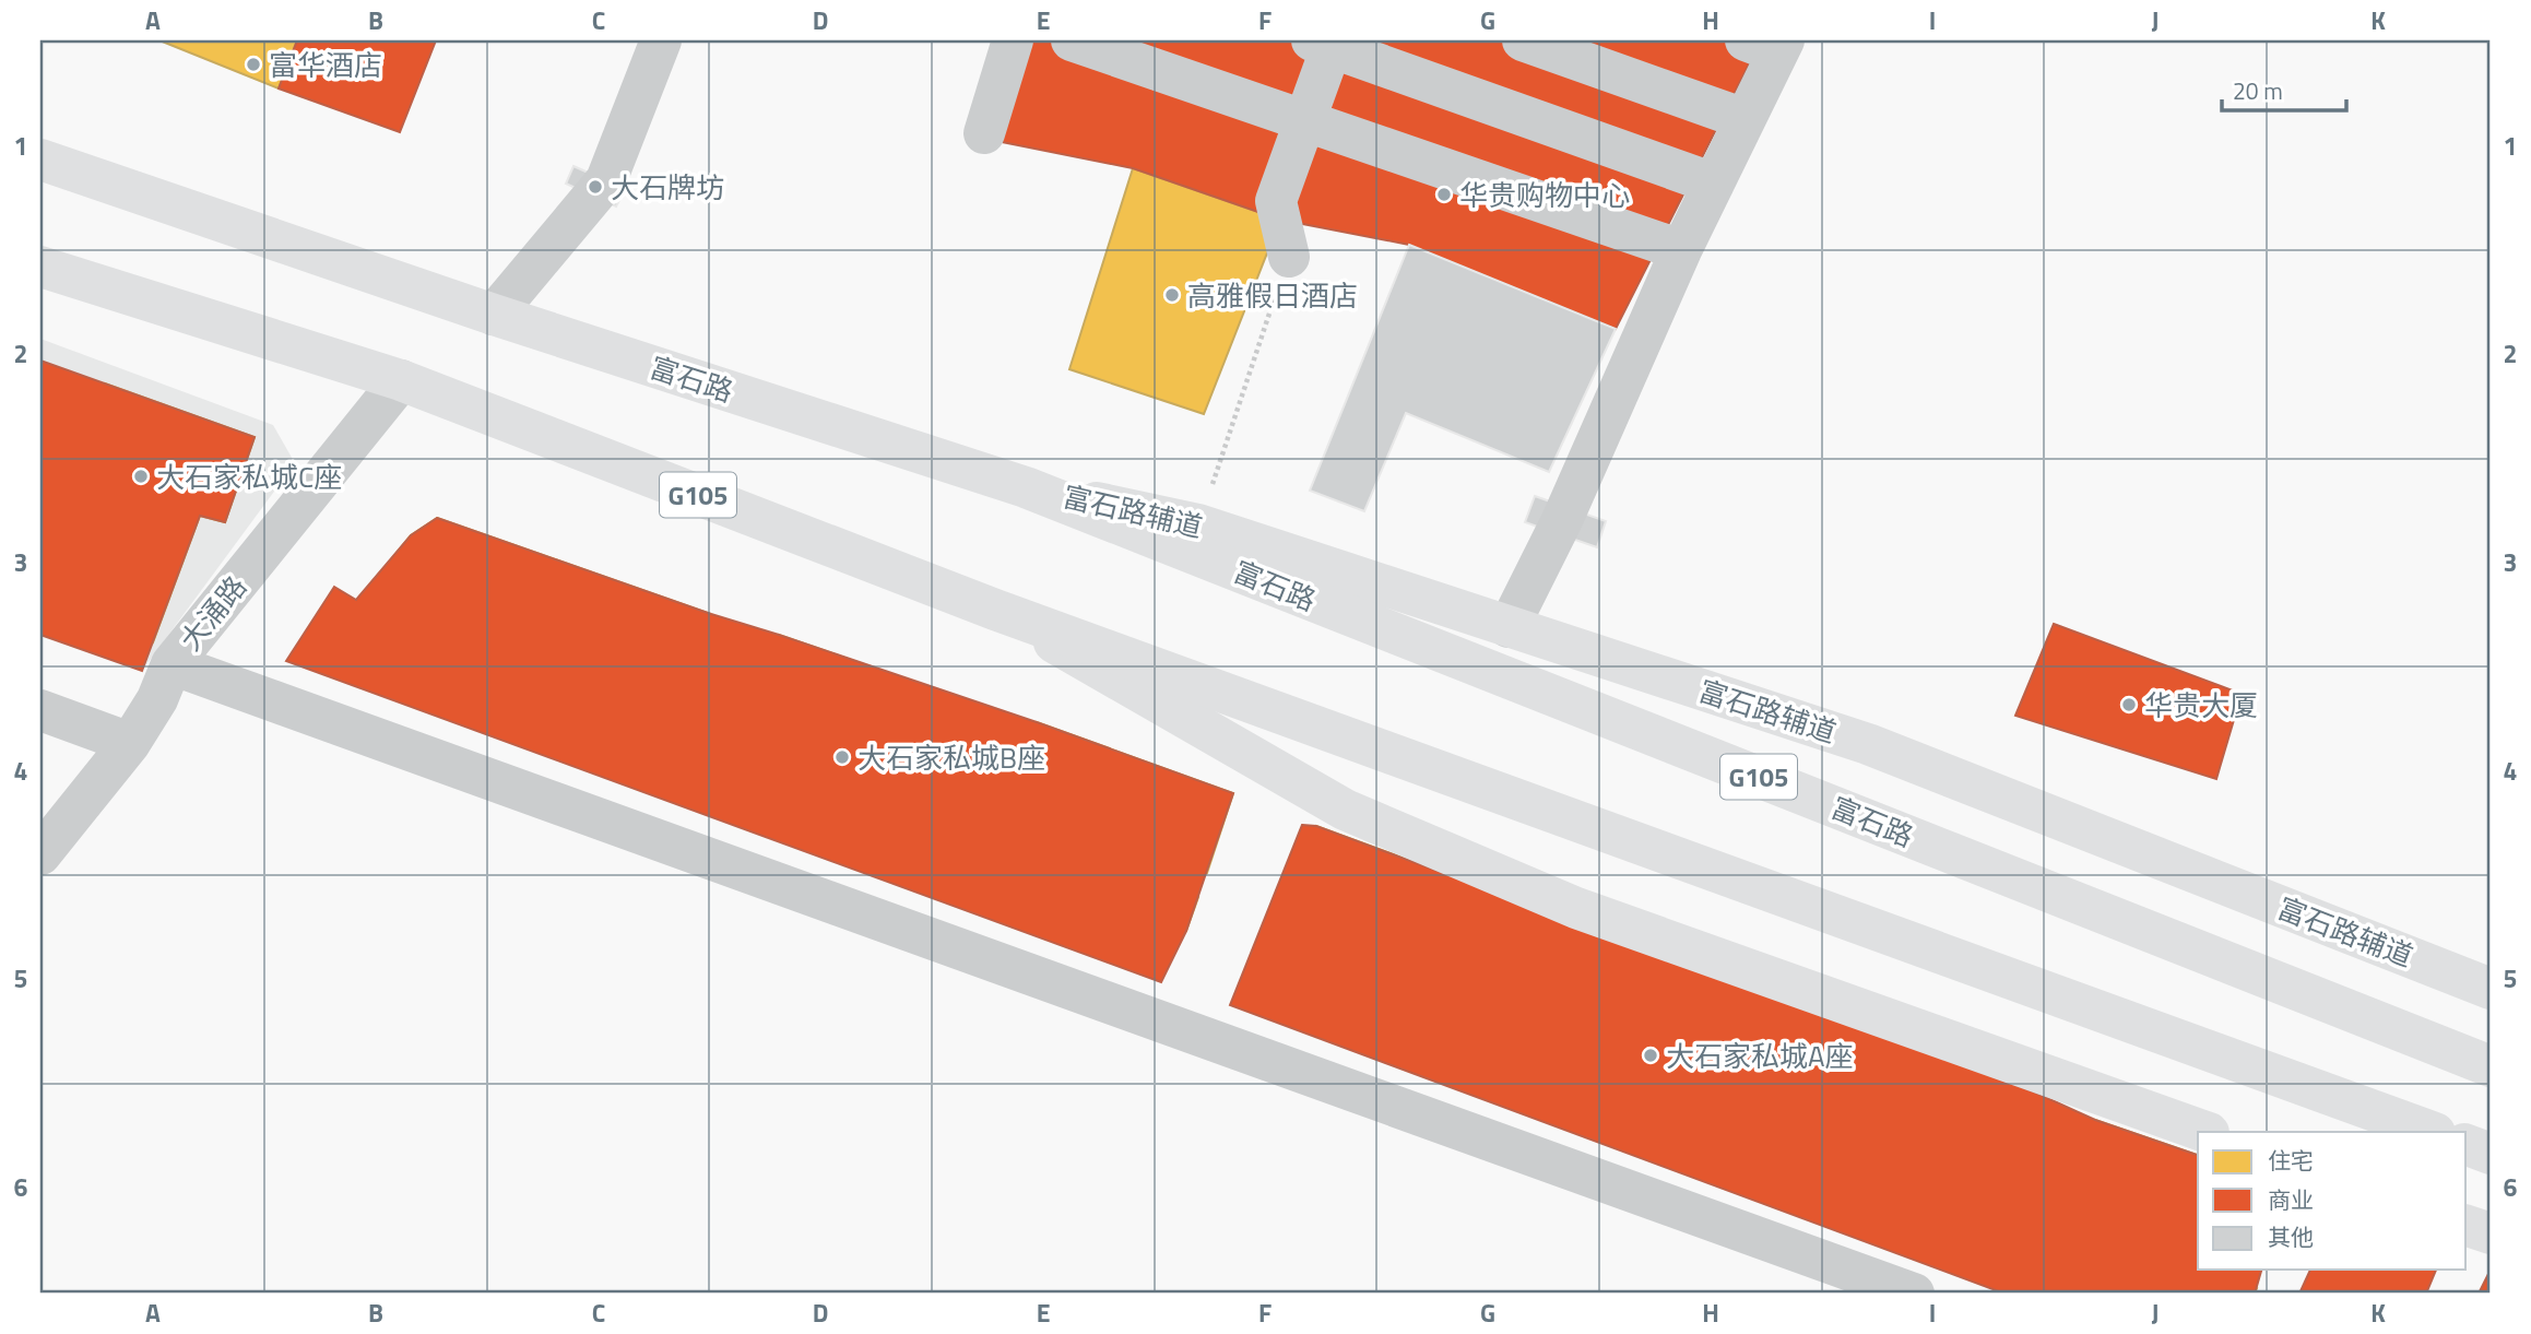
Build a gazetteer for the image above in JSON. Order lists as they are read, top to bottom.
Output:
{
  "streets": {
    "main road": ["富石路", "G105", "富石路辅道"],
    "street": ["大涌路"]
  },
  "crossings": [
    ["富石路", "富石路辅道"],
    ["G105", "大涌路"]
  ],
  "places": [
    "富华酒店",
    "大石牌坊",
    "华贵购物中心",
    "高雅假日酒店",
    "大石家私城C座",
    "华贵大厦",
    "大石家私城B座",
    "大石家私城A座"
  ],
  "legend": ["住宅", "商业", "其他"],
  "scale_bar": "20 m",
  "grid": {
    "columns": [
      "A",
      "B",
      "C",
      "D",
      "E",
      "F",
      "G",
      "H",
      "I",
      "J",
      "K"
    ],
    "rows": [
      "1",
      "2",
      "3",
      "4",
      "5",
      "6"
    ]
  }
}
